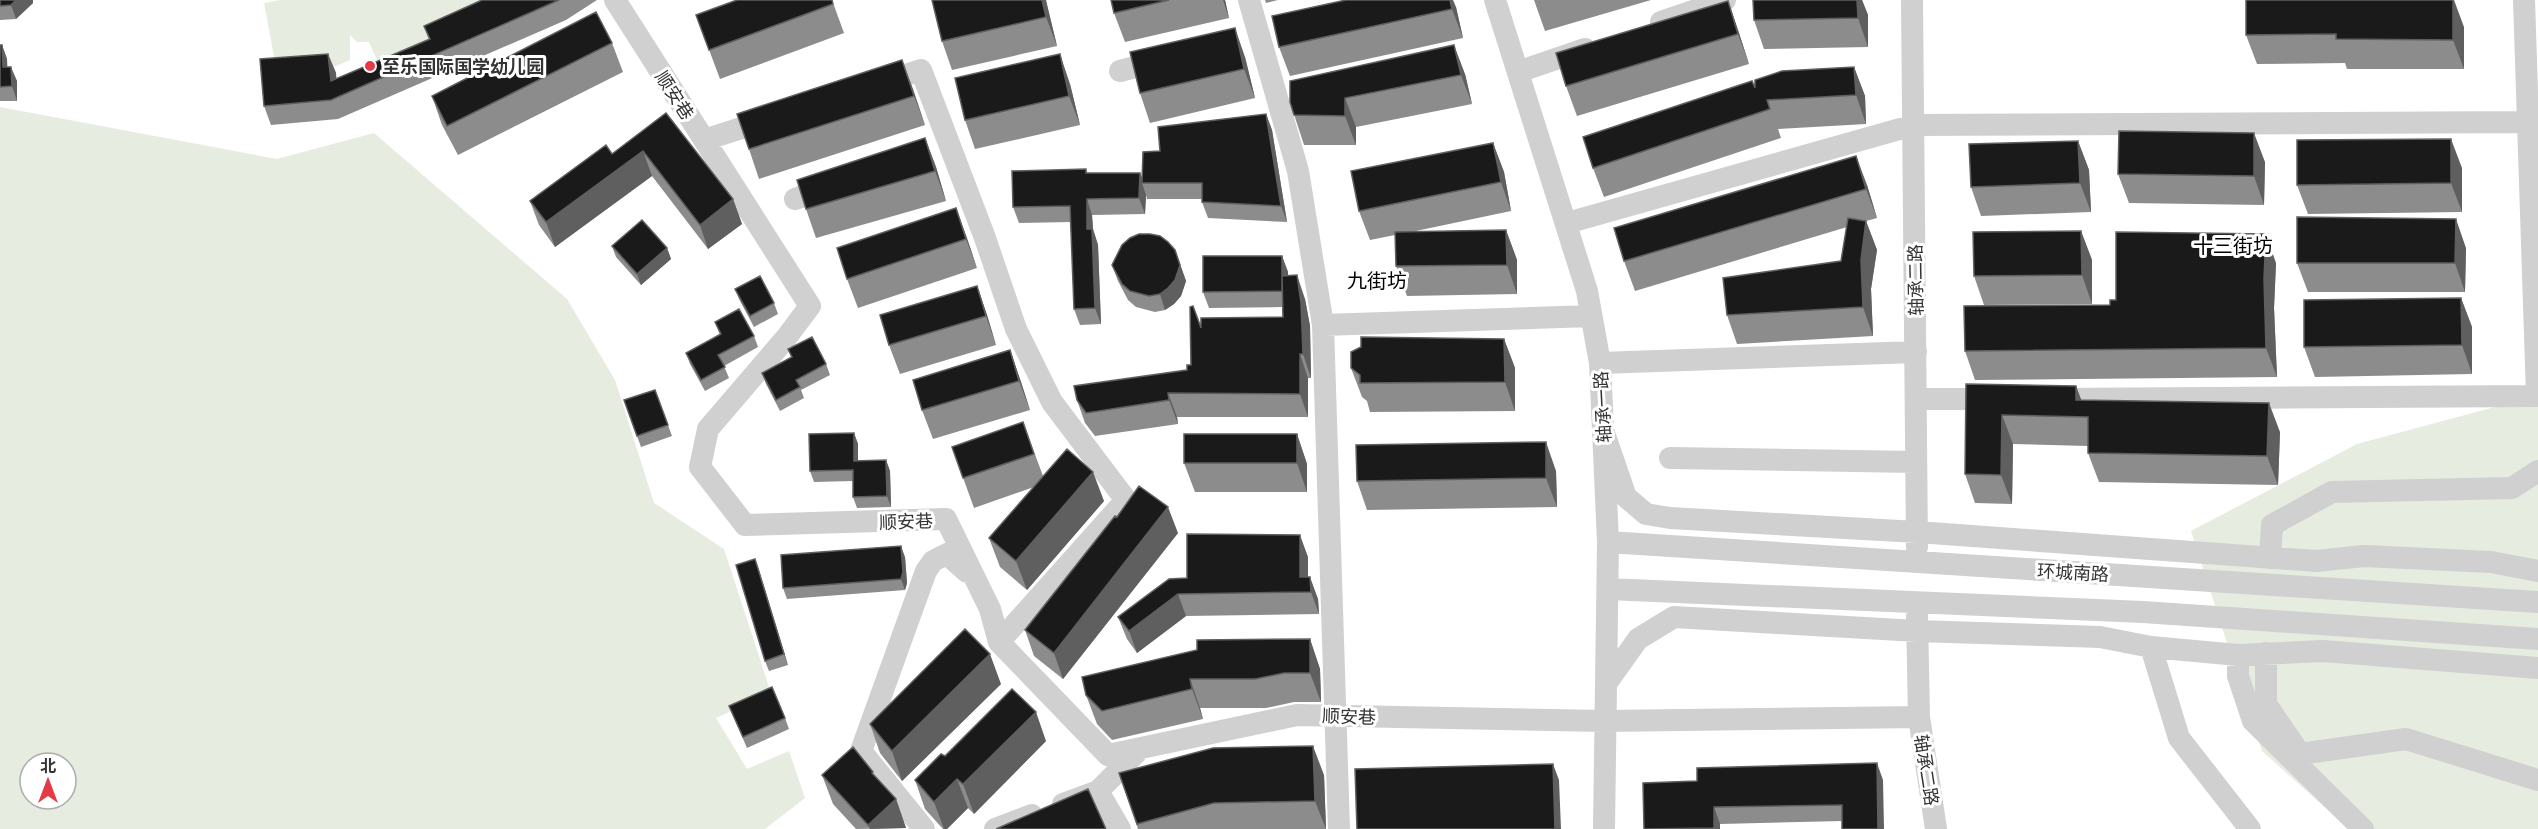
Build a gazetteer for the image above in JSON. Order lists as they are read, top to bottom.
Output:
{
  "streets": {
    "street": [
      "顺安巷",
      "轴承二路",
      "轴承一路",
      "环城南路"
    ]
  },
  "crossings": [
    ["顺安巷", "轴承二路"],
    ["顺安巷", "轴承一路"],
    ["轴承二路", "环城南路"],
    ["轴承一路", "环城南路"]
  ],
  "districts": ["十三街坊", "九街坊"],
  "places": ["至乐国际国学幼儿园"],
  "north": "top"
}
